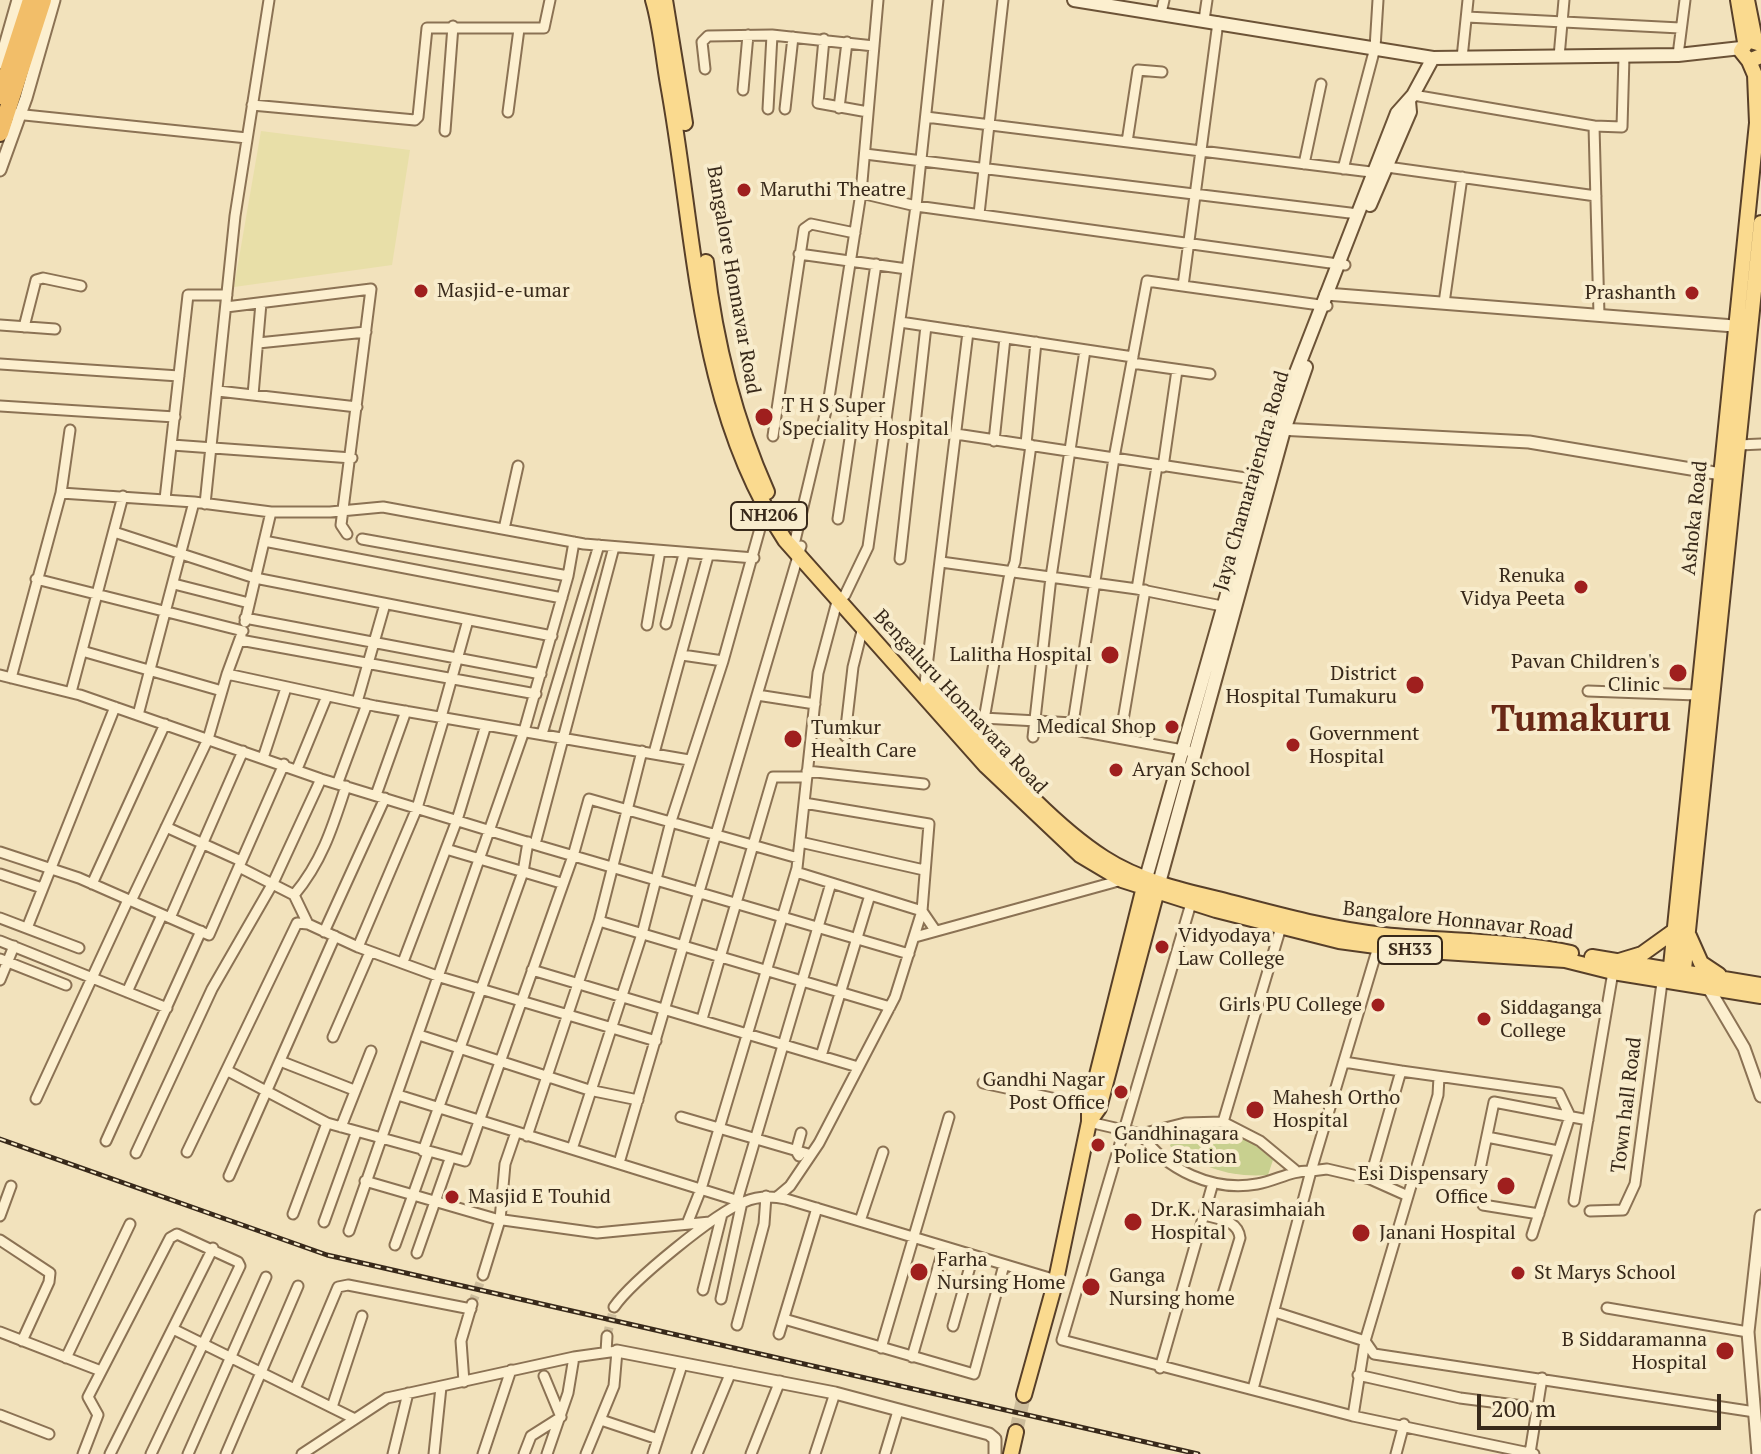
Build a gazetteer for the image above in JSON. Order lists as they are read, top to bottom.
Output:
{
  "streets": {
    "main road": [
      "Bangalore Honnavar Road",
      "Jaya Chamarajendra Road",
      "NH206",
      "Ashoka Road",
      "Bengaluru Honnavara Road",
      "SH33"
    ],
    "street": ["Town hall Road"]
  },
  "crossings": [
    ["Bangalore Honnavar Road", "Jaya Chamarajendra Road"],
    ["Bangalore Honnavar Road", "NH206"],
    ["Bangalore Honnavar Road", "Ashoka Road"],
    ["Bangalore Honnavar Road", "Bengaluru Honnavara Road"],
    ["Bangalore Honnavar Road", "SH33"],
    ["Bangalore Honnavar Road", "Town hall Road"],
    ["Jaya Chamarajendra Road", "Bengaluru Honnavara Road"],
    ["Ashoka Road", "Town hall Road"]
  ],
  "districts": ["Tumakuru"],
  "places": [
    "Maruthi Theatre",
    "Masjid-e-umar",
    "Prashanth",
    "T H S Super Speciality Hospital",
    "Renuka Vidya Peeta",
    "Lalitha Hospital",
    "Pavan Children's Clinic",
    "District Hospital Tumakuru",
    "Medical Shop",
    "Tumkur Health Care",
    "Government Hospital",
    "Aryan School",
    "Vidyodaya Law College",
    "Girls PU College",
    "Siddaganga College",
    "Gandhi Nagar Post Office",
    "Mahesh Ortho Hospital",
    "Gandhinagara Police Station",
    "Esi Dispensary Office",
    "Masjid E Touhid",
    "Dr.K. Narasimhaiah Hospital",
    "Janani Hospital",
    "Farha Nursing Home",
    "St Marys School",
    "Ganga Nursing home",
    "B Siddaramanna Hospital"
  ],
  "scale_bar": "200 m"
}
